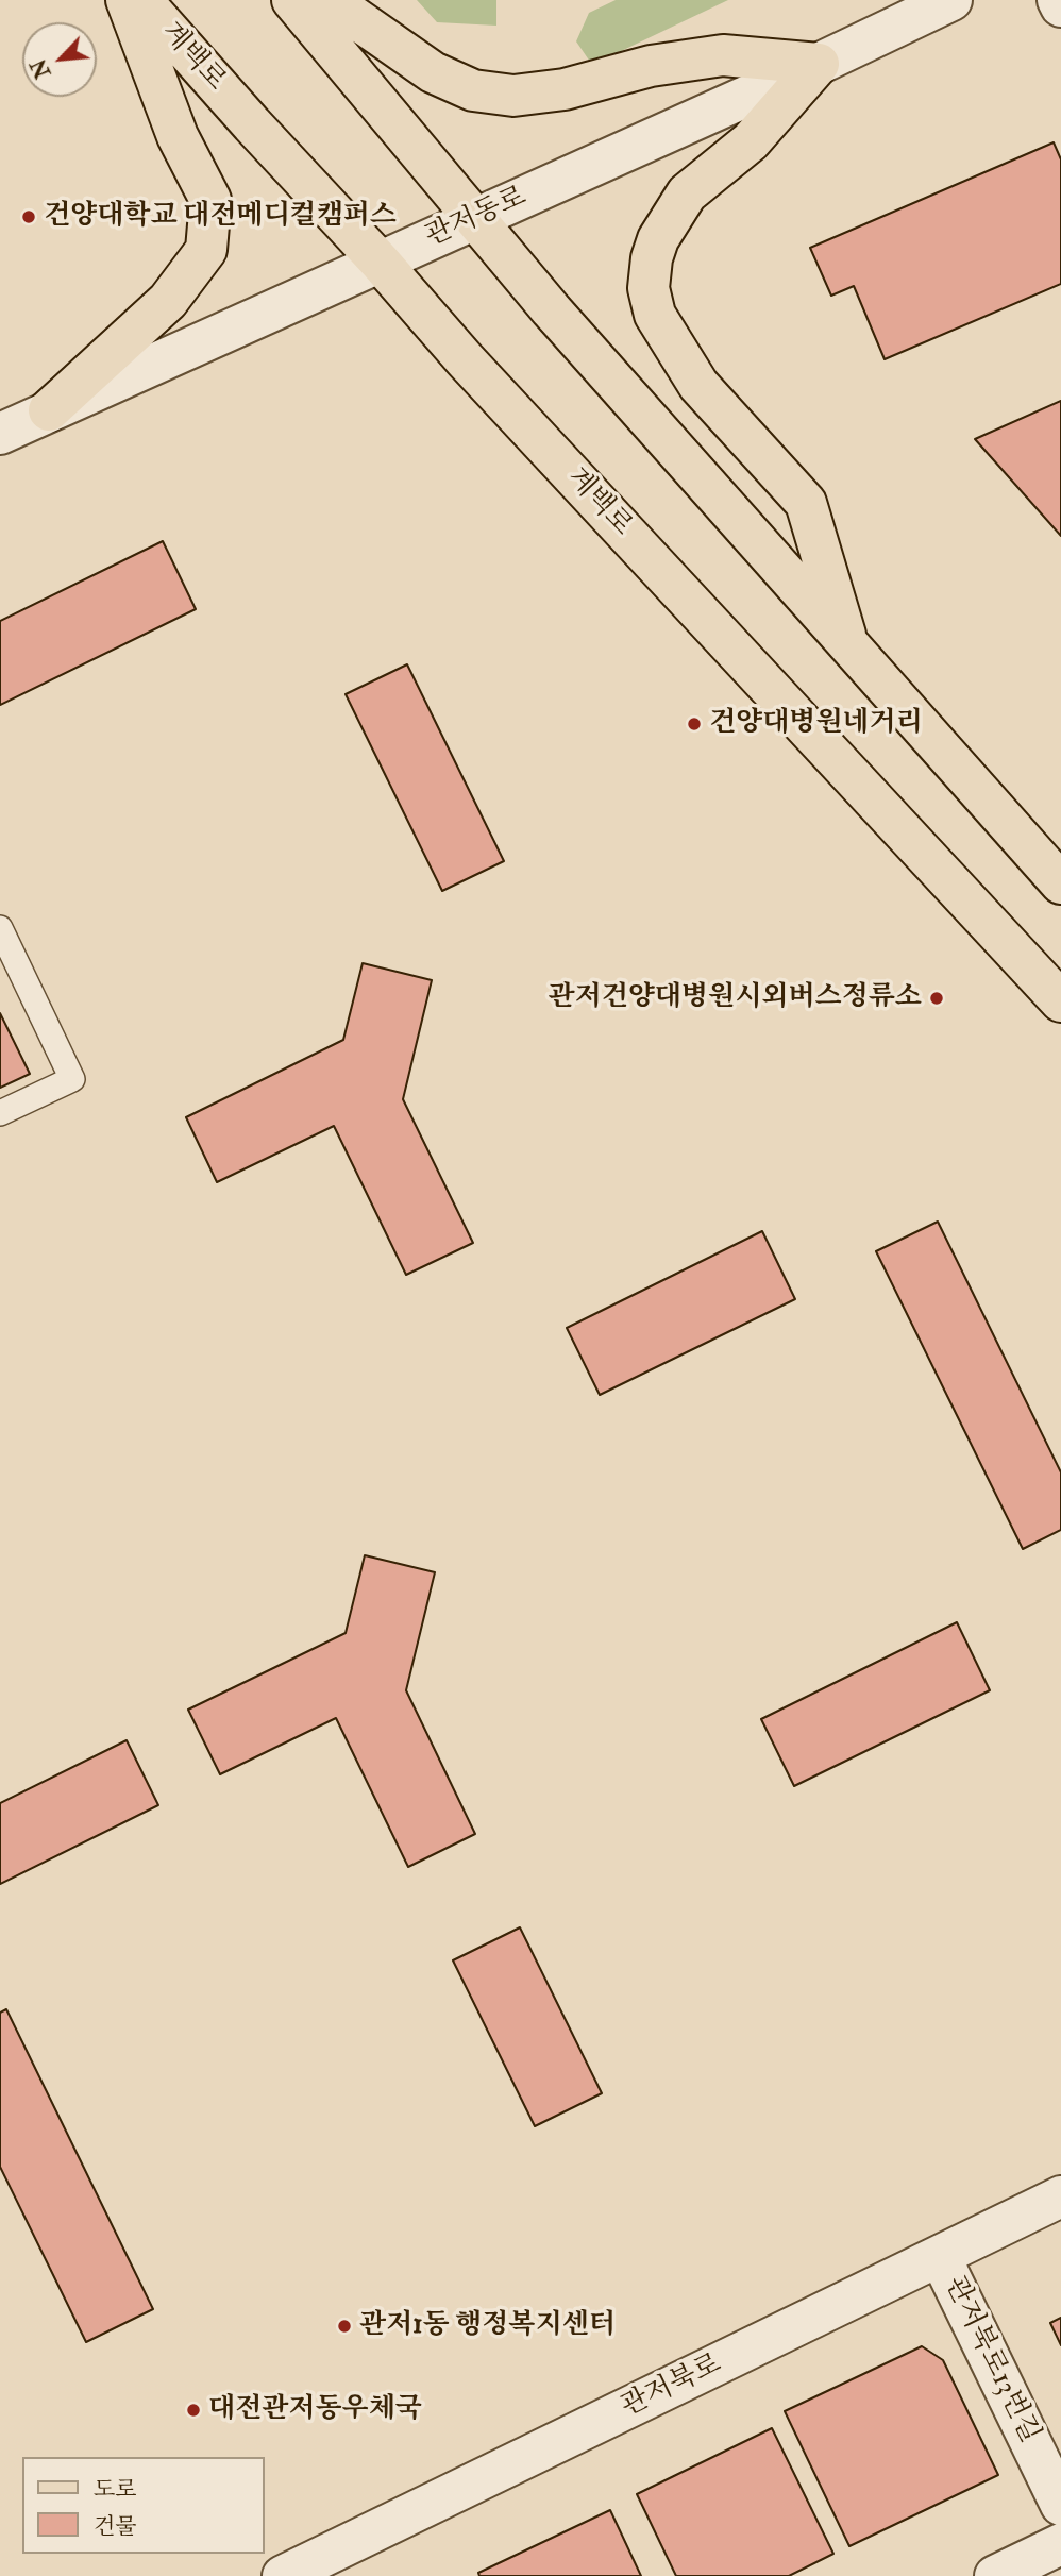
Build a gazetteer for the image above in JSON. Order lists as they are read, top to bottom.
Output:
{
  "streets": {
    "main road": ["계백로"],
    "street": ["관저동로", "관저북로13번길", "관저북로"]
  },
  "crossings": [
    ["계백로", "관저동로"],
    ["관저북로13번길", "관저북로"]
  ],
  "places": [
    "건양대학교 대전메디컬캠퍼스",
    "건양대병원네거리",
    "관저건양대병원시외버스정류소",
    "관저1동 행정복지센터",
    "대전관저동우체국"
  ],
  "legend": ["도로", "건물"],
  "north": "bottom left"
}
